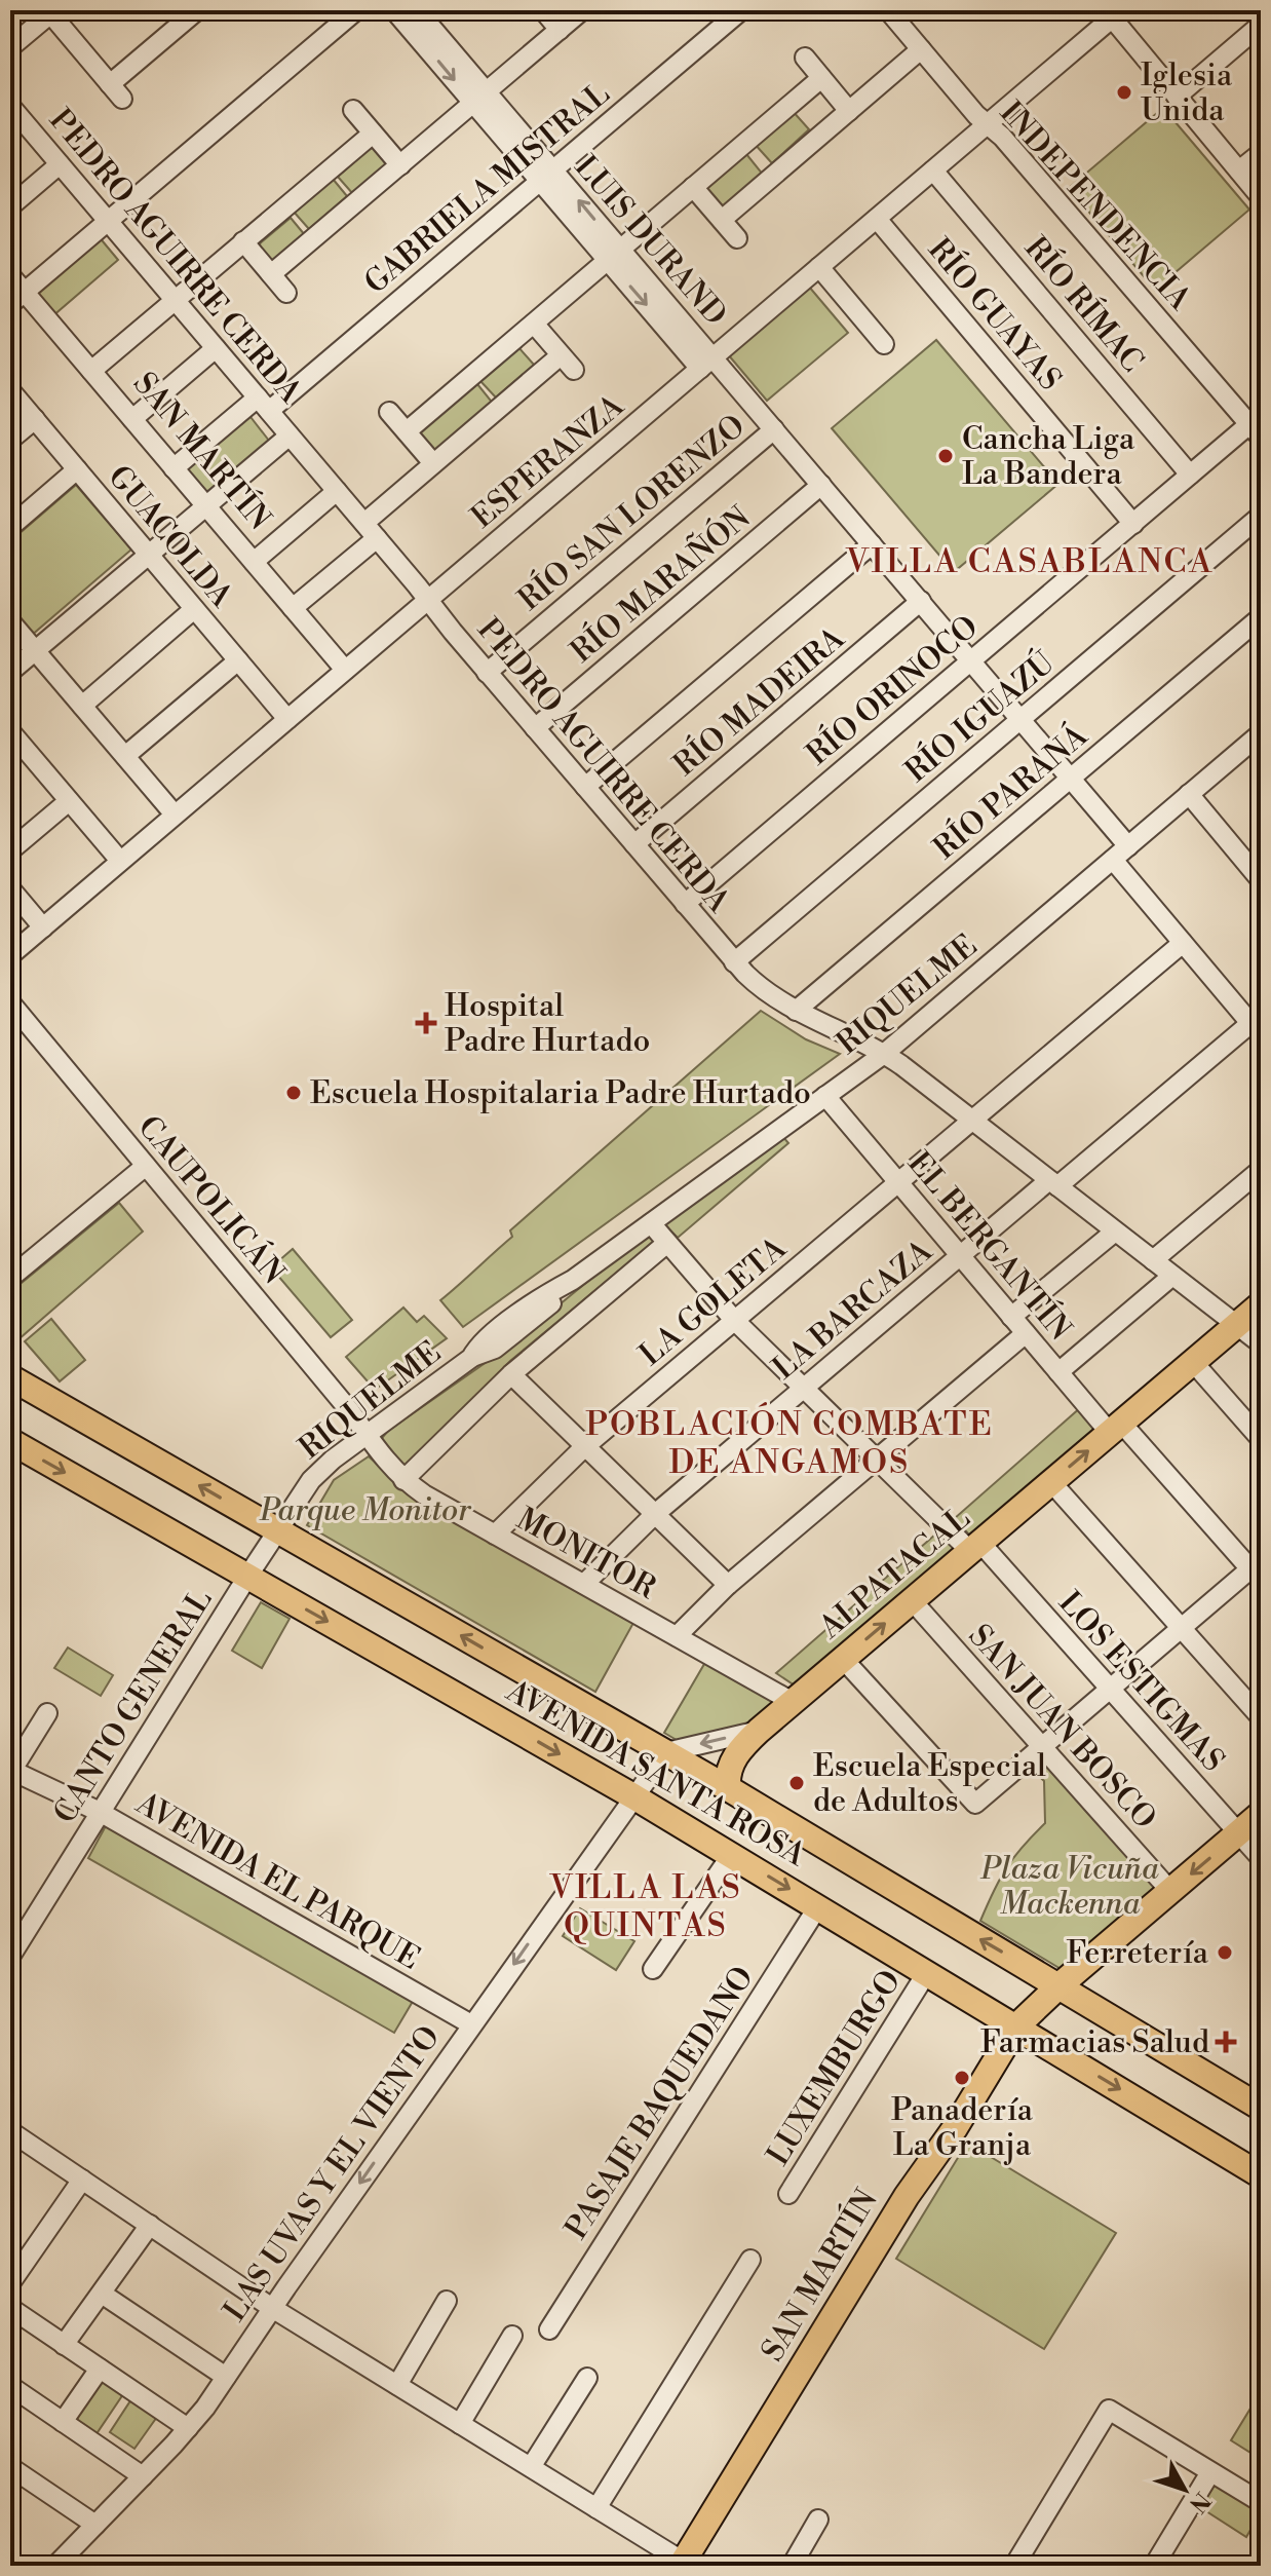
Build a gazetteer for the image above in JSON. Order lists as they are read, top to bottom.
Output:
{
  "streets": {
    "main road": ["SAN MARTÍN", "ALPATACAL", "AVENIDA SANTA ROSA"],
    "street": [
      "GABRIELA MISTRAL",
      "INDEPENDENCIA",
      "LUIS DURAND",
      "PEDRO AGUIRRE CERDA",
      "RÍO RÍMAC",
      "RÍO GUAYAS",
      "ESPERANZA",
      "RÍO SAN LORENZO",
      "GUACOLDA",
      "RÍO MARAÑÓN",
      "RÍO ORINOCO",
      "RÍO MADEIRA",
      "RÍO IGUAZÚ",
      "RÍO PARANÁ",
      "RIQUELME",
      "CAUPOLICÁN",
      "EL BERGANTÍN",
      "LA GOLETA",
      "LA BARCAZA",
      "MONITOR",
      "LOS ESTIGMAS",
      "CANTO GENERAL",
      "SAN JUAN BOSCO",
      "AVENIDA EL PARQUE",
      "LUXEMBURGO",
      "PASAJE BAQUEDANO",
      "LAS UVAS Y EL VIENTO"
    ]
  },
  "crossings": [
    ["GABRIELA MISTRAL", "LUIS DURAND"],
    ["GABRIELA MISTRAL", "PEDRO AGUIRRE CERDA"],
    ["GABRIELA MISTRAL", "SAN MARTÍN"],
    ["INDEPENDENCIA", "ESPERANZA"],
    ["INDEPENDENCIA", "RÍO ORINOCO"],
    ["LUIS DURAND", "ESPERANZA"],
    ["LUIS DURAND", "RÍO SAN LORENZO"],
    ["LUIS DURAND", "RÍO MARAÑÓN"],
    ["LUIS DURAND", "RÍO ORINOCO"],
    ["LUIS DURAND", "RÍO MADEIRA"],
    ["LUIS DURAND", "RÍO IGUAZÚ"],
    ["LUIS DURAND", "RÍO PARANÁ"],
    ["LUIS DURAND", "RIQUELME"],
    ["PEDRO AGUIRRE CERDA", "ESPERANZA"],
    ["PEDRO AGUIRRE CERDA", "RÍO SAN LORENZO"],
    ["PEDRO AGUIRRE CERDA", "RÍO MARAÑÓN"],
    ["PEDRO AGUIRRE CERDA", "RÍO ORINOCO"],
    ["PEDRO AGUIRRE CERDA", "RÍO MADEIRA"],
    ["PEDRO AGUIRRE CERDA", "RÍO IGUAZÚ"],
    ["PEDRO AGUIRRE CERDA", "RÍO PARANÁ"],
    ["PEDRO AGUIRRE CERDA", "RIQUELME"],
    ["PEDRO AGUIRRE CERDA", "LA GOLETA"],
    ["PEDRO AGUIRRE CERDA", "LA BARCAZA"],
    ["PEDRO AGUIRRE CERDA", "ALPATACAL"],
    ["RÍO RÍMAC", "ESPERANZA"],
    ["RÍO RÍMAC", "RÍO ORINOCO"],
    ["RÍO GUAYAS", "ESPERANZA"],
    ["RÍO GUAYAS", "RÍO ORINOCO"],
    ["SAN MARTÍN", "ESPERANZA"],
    ["SAN MARTÍN", "LOS ESTIGMAS"],
    ["SAN MARTÍN", "SAN JUAN BOSCO"],
    ["SAN MARTÍN", "AVENIDA SANTA ROSA"],
    ["ESPERANZA", "GUACOLDA"],
    ["RIQUELME", "CAUPOLICÁN"],
    ["RIQUELME", "EL BERGANTÍN"],
    ["RIQUELME", "MONITOR"],
    ["RIQUELME", "LOS ESTIGMAS"],
    ["RIQUELME", "CANTO GENERAL"],
    ["RIQUELME", "AVENIDA SANTA ROSA"],
    ["CAUPOLICÁN", "MONITOR"],
    ["EL BERGANTÍN", "LA GOLETA"],
    ["EL BERGANTÍN", "LA BARCAZA"],
    ["EL BERGANTÍN", "ALPATACAL"],
    ["LA GOLETA", "MONITOR"],
    ["LA GOLETA", "LOS ESTIGMAS"],
    ["LA BARCAZA", "MONITOR"],
    ["LA BARCAZA", "LOS ESTIGMAS"],
    ["MONITOR", "ALPATACAL"],
    ["ALPATACAL", "LOS ESTIGMAS"],
    ["ALPATACAL", "SAN JUAN BOSCO"],
    ["ALPATACAL", "AVENIDA SANTA ROSA"],
    ["CANTO GENERAL", "AVENIDA SANTA ROSA"],
    ["CANTO GENERAL", "AVENIDA EL PARQUE"],
    ["AVENIDA SANTA ROSA", "LUXEMBURGO"],
    ["AVENIDA SANTA ROSA", "PASAJE BAQUEDANO"],
    ["AVENIDA SANTA ROSA", "LAS UVAS Y EL VIENTO"],
    ["AVENIDA EL PARQUE", "LAS UVAS Y EL VIENTO"]
  ],
  "districts": ["VILLA CASABLANCA", "POBLACIÓN COMBATE DE ANGAMOS", "VILLA LAS QUINTAS"],
  "parks": ["Parque Monitor", "Plaza Vicuña Mackenna"],
  "places": {
    "other": [
      "Iglesia Unida",
      "Cancha Liga La Bandera",
      "Escuela Hospitalaria Padre Hurtado",
      "Escuela Especial de Adultos",
      "Ferretería",
      "Panadería La Granja"
    ],
    "health": ["Hospital Padre Hurtado", "Farmacias Salud"]
  },
  "north": "bottom right"
}
